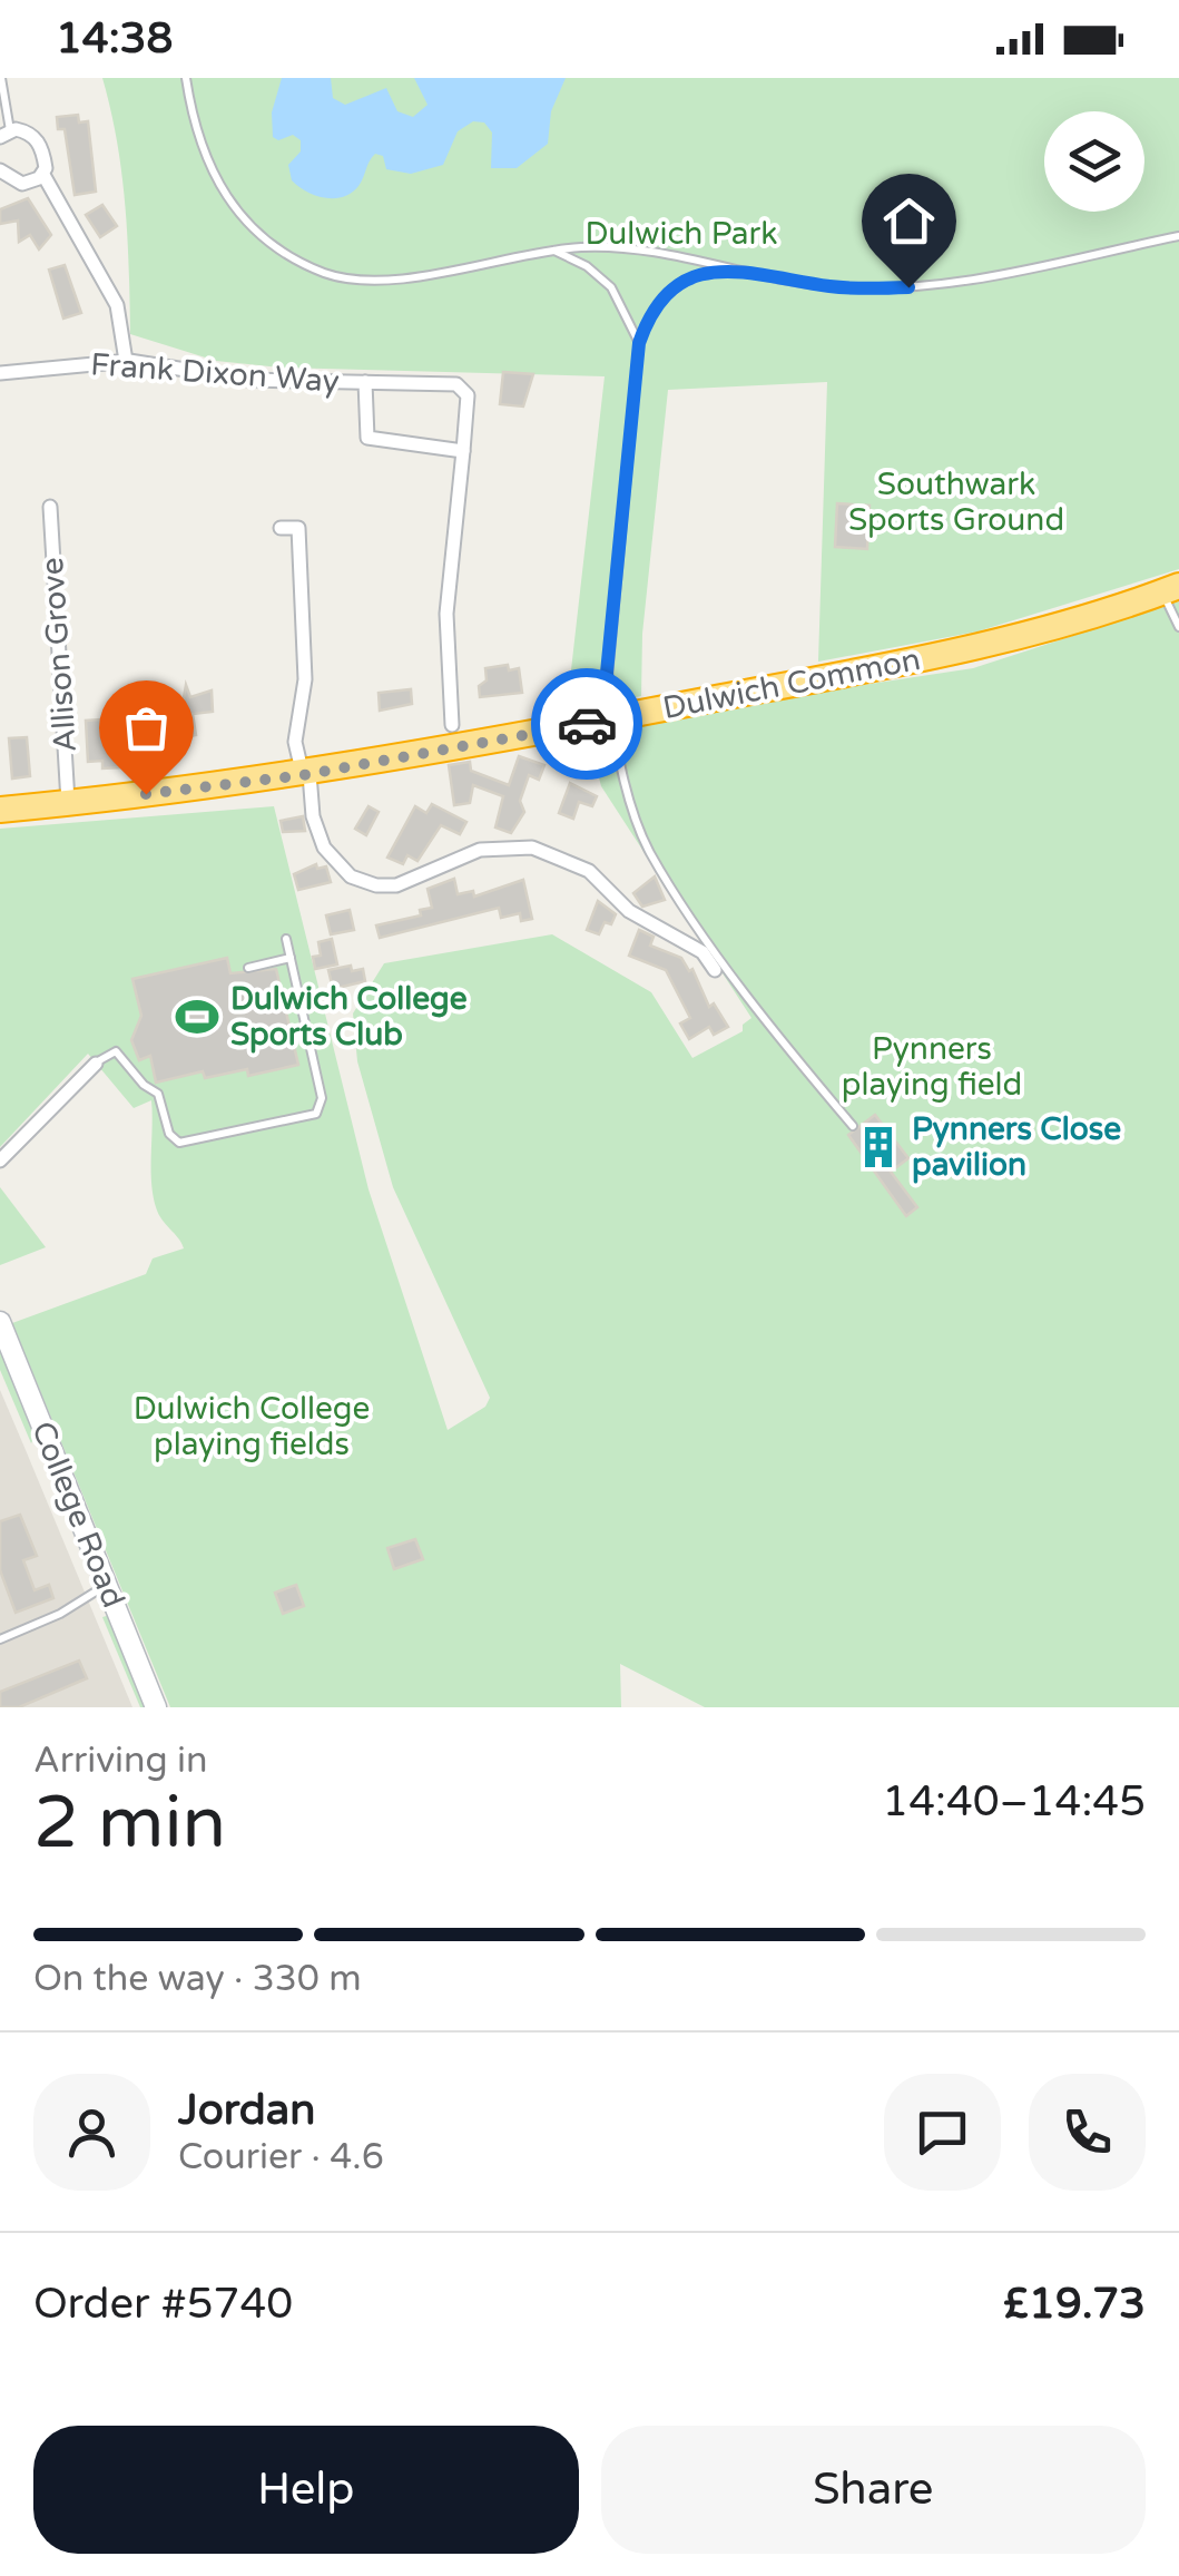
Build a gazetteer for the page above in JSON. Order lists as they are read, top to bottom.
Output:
{
  "streets": {
    "highway": ["Dulwich Common"],
    "street": ["Frank Dixon Way", "Allison Grove", "College Road"]
  },
  "crossings": [
    ["Allison Grove", "Dulwich Common"]
  ],
  "parks": [
    "Dulwich Park",
    "Southwark Sports Ground",
    "Pynners playing field",
    "Dulwich College playing fields"
  ],
  "places": {
    "sports": ["Dulwich College Sports Club"],
    "building": ["Pynners Close pavilion"]
  },
  "page": {
    "status": "14:38",
    "heading": ["2 min", "Arriving in", "14:40–14:45"],
    "panel": [
      "Jordan",
      "Courier · 4.6",
      "Order #5740",
      "£19.73"
    ],
    "bar": "On the way · 330 m",
    "buttons": ["Help", "Share"]
  }
}
